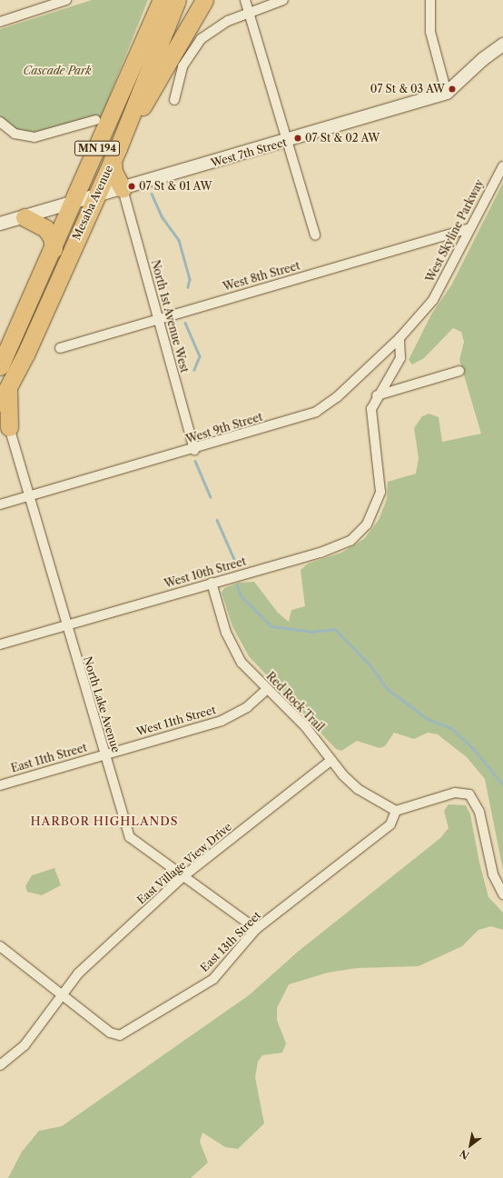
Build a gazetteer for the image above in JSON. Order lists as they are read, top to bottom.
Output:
{
  "streets": {
    "highway": ["MN 194", "Mesaba Avenue"],
    "street": [
      "West 7th Street",
      "West Skyline Parkway",
      "West 8th Street",
      "North 1st Avenue West",
      "West 9th Street",
      "West 10th Street",
      "Red Rock Trail",
      "North Lake Avenue",
      "West 11th Street",
      "East 11th Street",
      "East Village View Drive",
      "East 13th Street"
    ]
  },
  "crossings": [
    ["West 7th Street", "Mesaba Avenue"],
    ["West 7th Street", "North 1st Avenue West"],
    ["West Skyline Parkway", "West 8th Street"],
    ["West Skyline Parkway", "West 9th Street"],
    ["West 8th Street", "North 1st Avenue West"],
    ["North 1st Avenue West", "West 9th Street"],
    ["West 9th Street", "North Lake Avenue"],
    ["West 10th Street", "Red Rock Trail"],
    ["West 10th Street", "North Lake Avenue"],
    ["Red Rock Trail", "West 11th Street"],
    ["Red Rock Trail", "East Village View Drive"],
    ["Red Rock Trail", "East 13th Street"],
    ["North Lake Avenue", "West 11th Street"],
    ["North Lake Avenue", "East 11th Street"],
    ["North Lake Avenue", "East Village View Drive"],
    ["North Lake Avenue", "East 13th Street"],
    ["West 11th Street", "East 11th Street"],
    ["East Village View Drive", "East 13th Street"]
  ],
  "districts": ["HARBOR HIGHLANDS"],
  "parks": ["Cascade Park"],
  "places": ["07 St & 03 AW", "07 St & 02 AW", "07 St & 01 AW"],
  "north": "bottom left"
}
